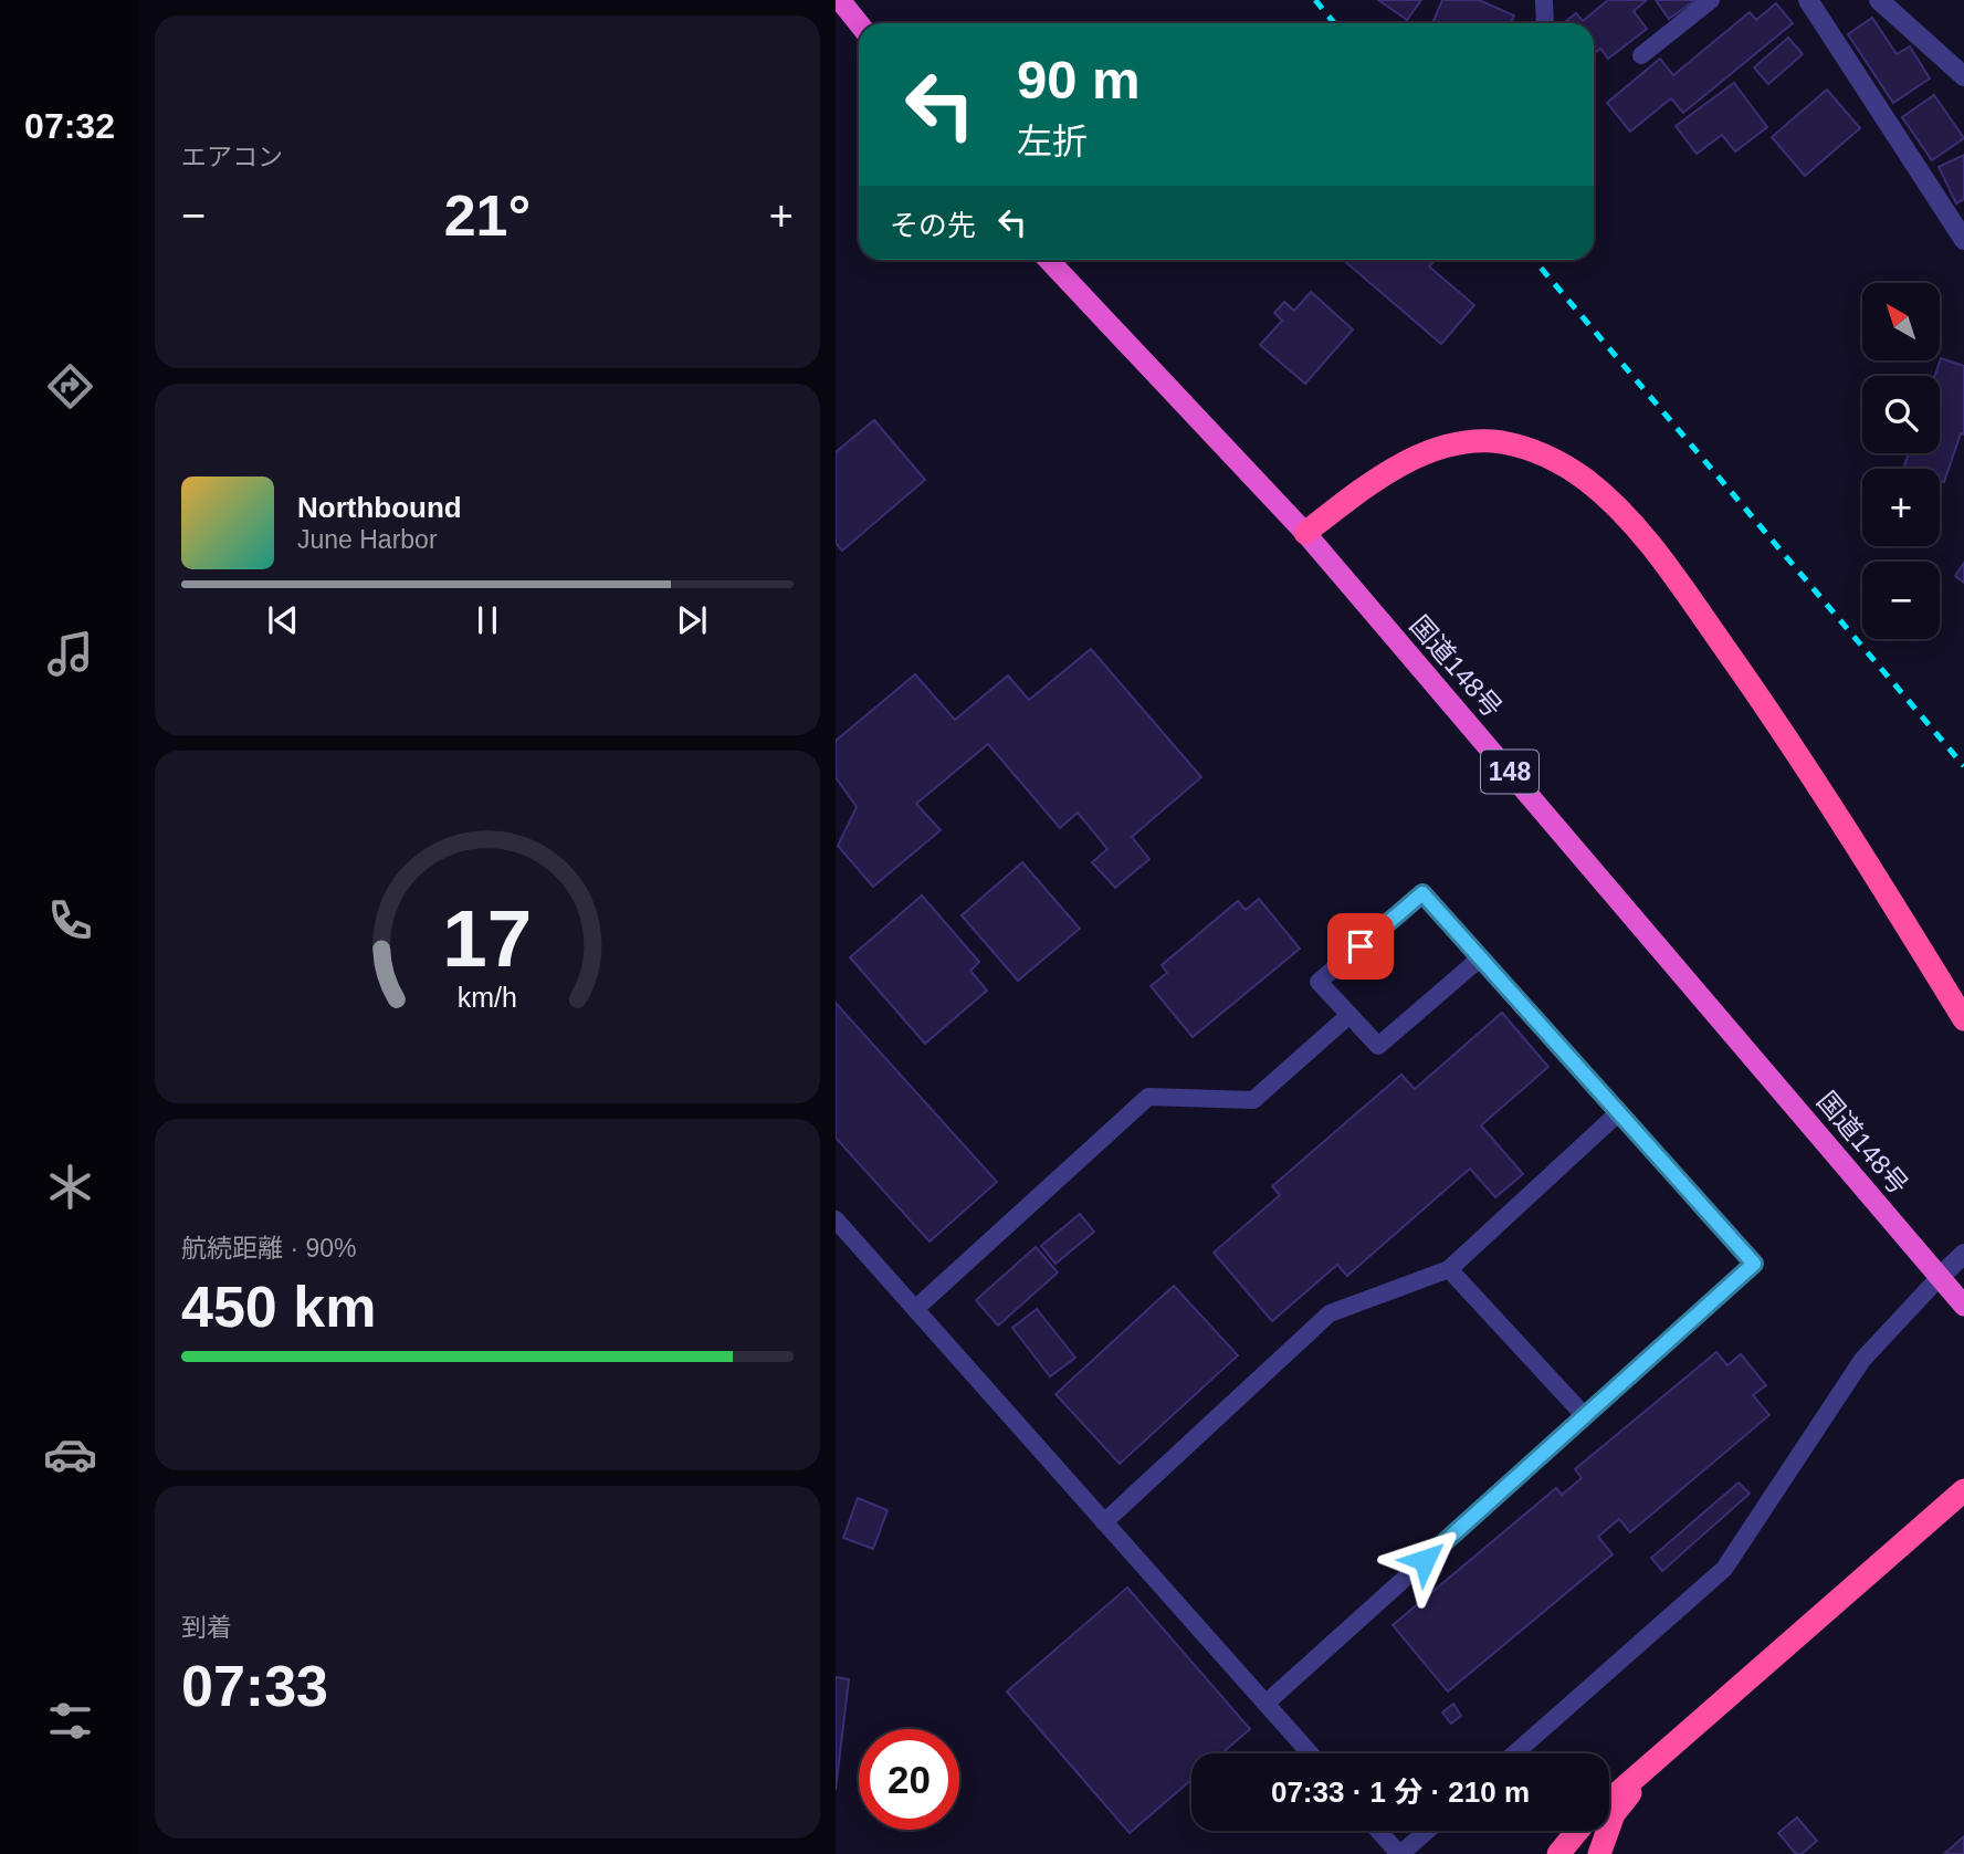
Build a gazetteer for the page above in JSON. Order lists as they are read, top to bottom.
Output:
{
  "streets": {
    "highway": ["国道148号", "148"]
  },
  "north": "top left",
  "page": {
    "tabs": "07:32",
    "tile": [
      "エアコン",
      ["航続距離 · 90%", "450 km"],
      ["到着", "07:33"]
    ],
    "turn": ["90 m", "左折"],
    "heat": ["−", "21°", "+"],
    "then": "その先",
    "map_buttons": ["+", "−"],
    "song": ["Northbound", "June Harbor"],
    "limit": "20",
    "trip": "07:33 · 1 分 · 210 m",
    "gauge": ["17", "km/h"]
  }
}
